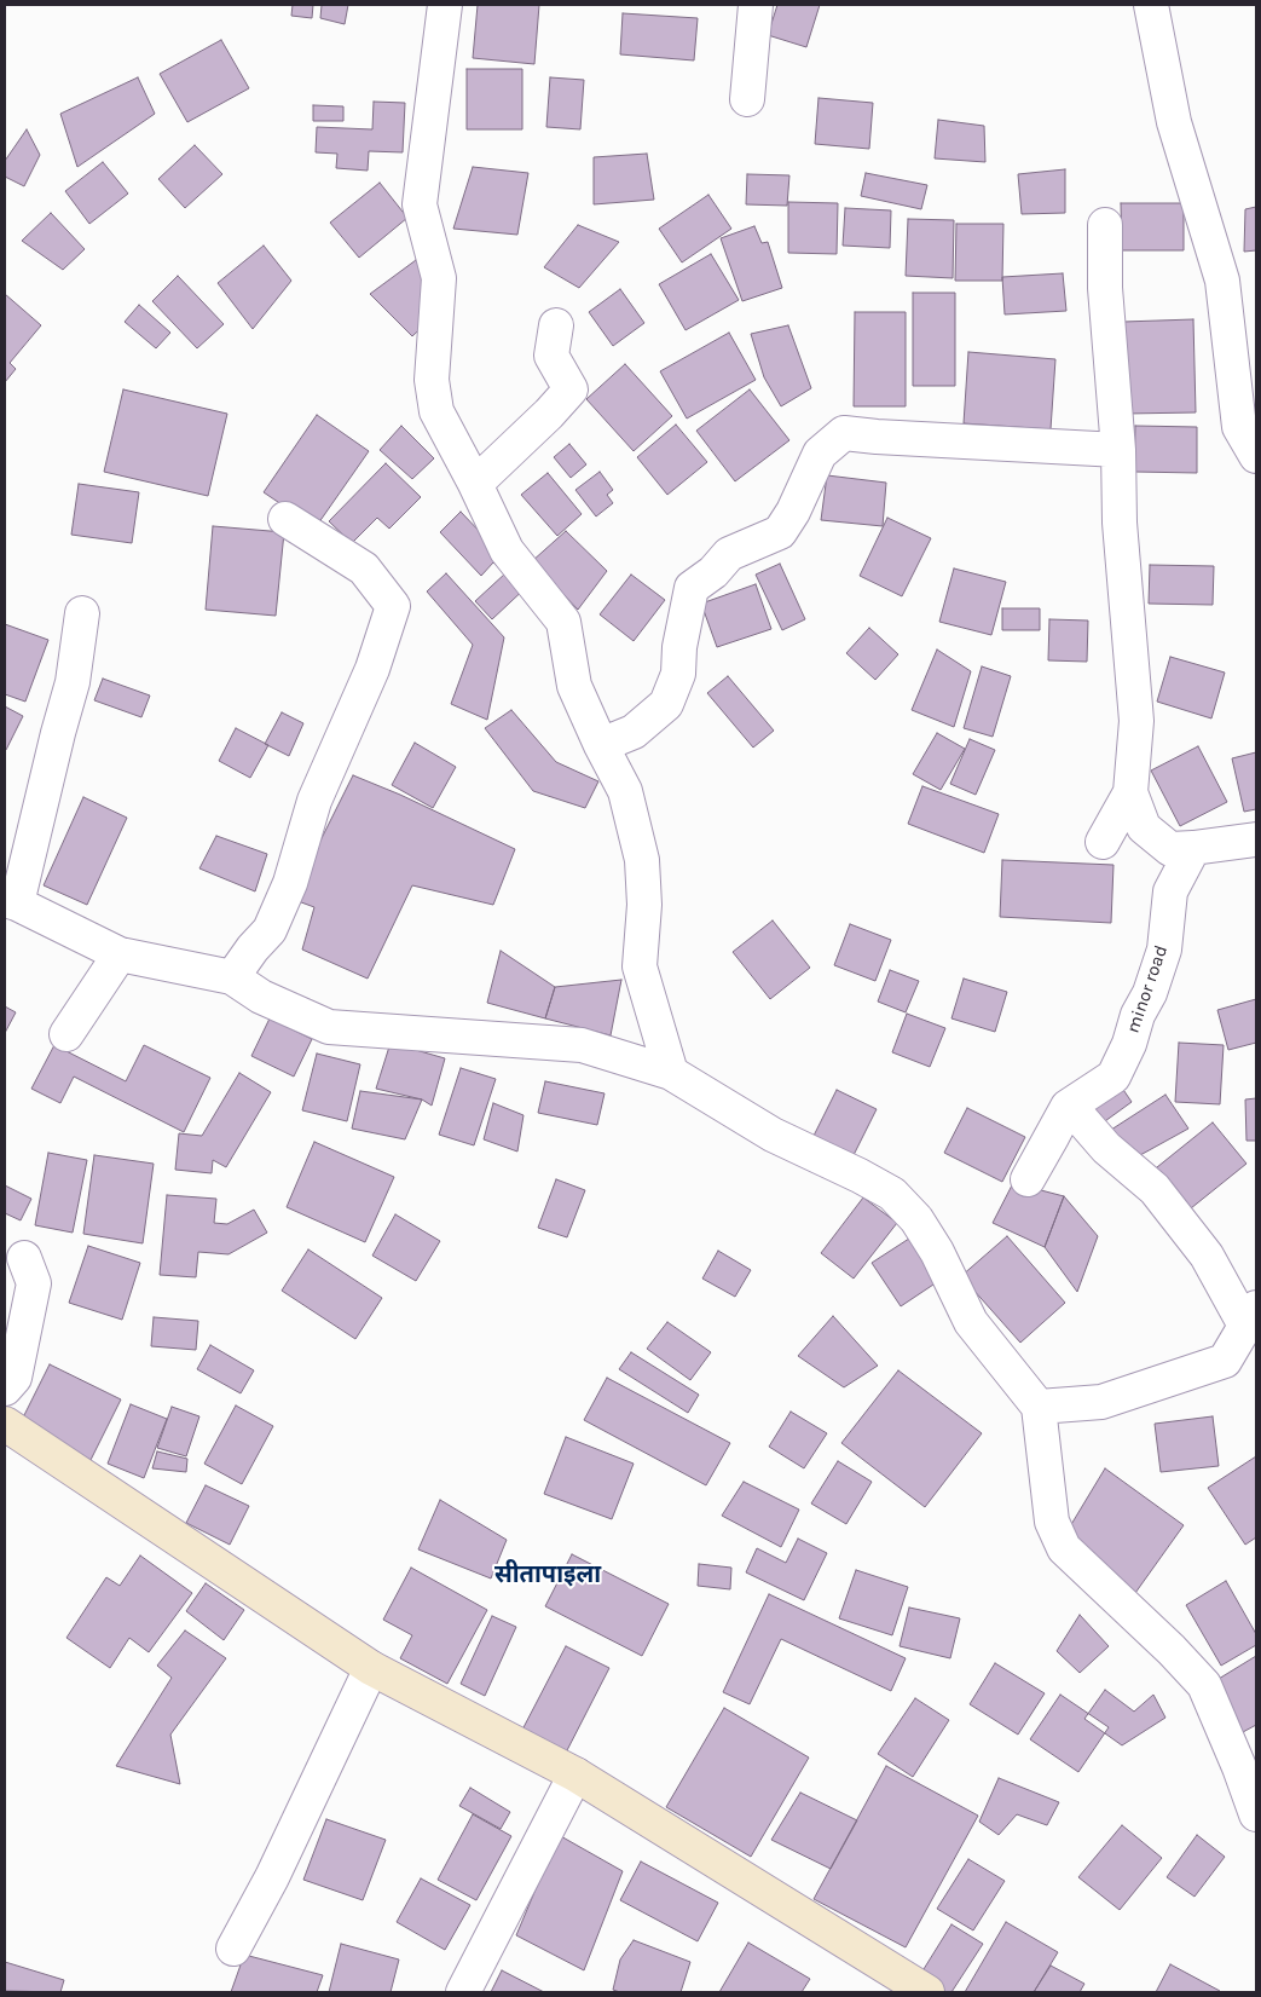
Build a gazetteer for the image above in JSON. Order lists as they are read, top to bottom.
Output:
{
  "streets": {
    "street": ["minor road"]
  },
  "districts": ["सीतापाइला"]
}
